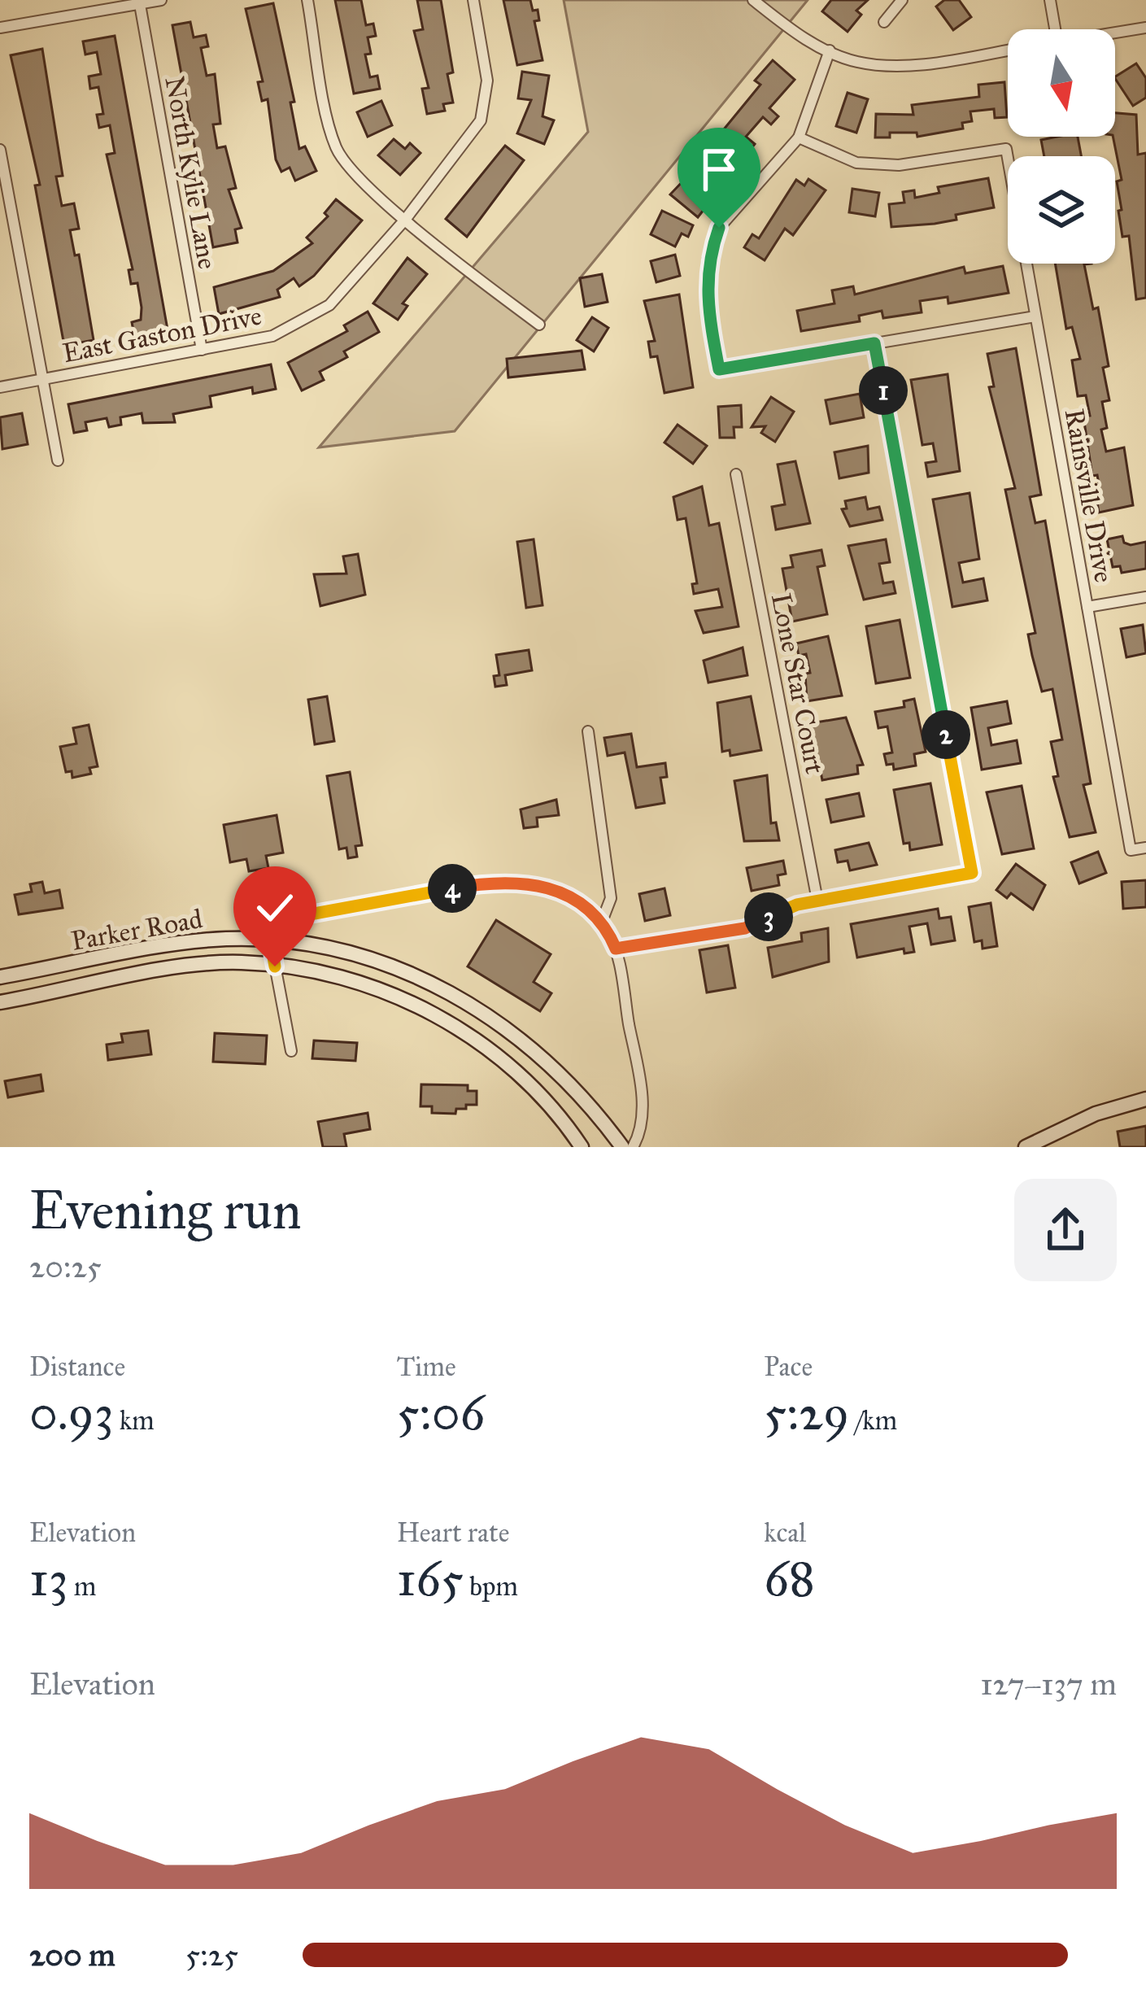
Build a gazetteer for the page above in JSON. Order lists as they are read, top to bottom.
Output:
{
  "streets": {
    "main road": ["Parker Road"],
    "street": [
      "North Kylie Lane",
      "East Gaston Drive",
      "Rainsville Drive",
      "Lone Star Court"
    ]
  },
  "crossings": [
    ["North Kylie Lane", "East Gaston Drive"]
  ],
  "north": "bottom",
  "page": {
    "pins": [
      "1",
      "2",
      "4",
      "3"
    ],
    "heading": ["Evening run", "20:25"],
    "stats": [
      ["Distance", "0.93 km"],
      ["Time", "5:06"],
      ["Pace", "5:29 /km"],
      ["Elevation", "13 m"],
      ["Heart rate", "165 bpm"],
      ["kcal", "68"]
    ],
    "chart": ["Elevation", "127–137 m"],
    "list": [
      {
        "name": "200 m",
        "note": "5:25"
      }
    ]
  }
}
